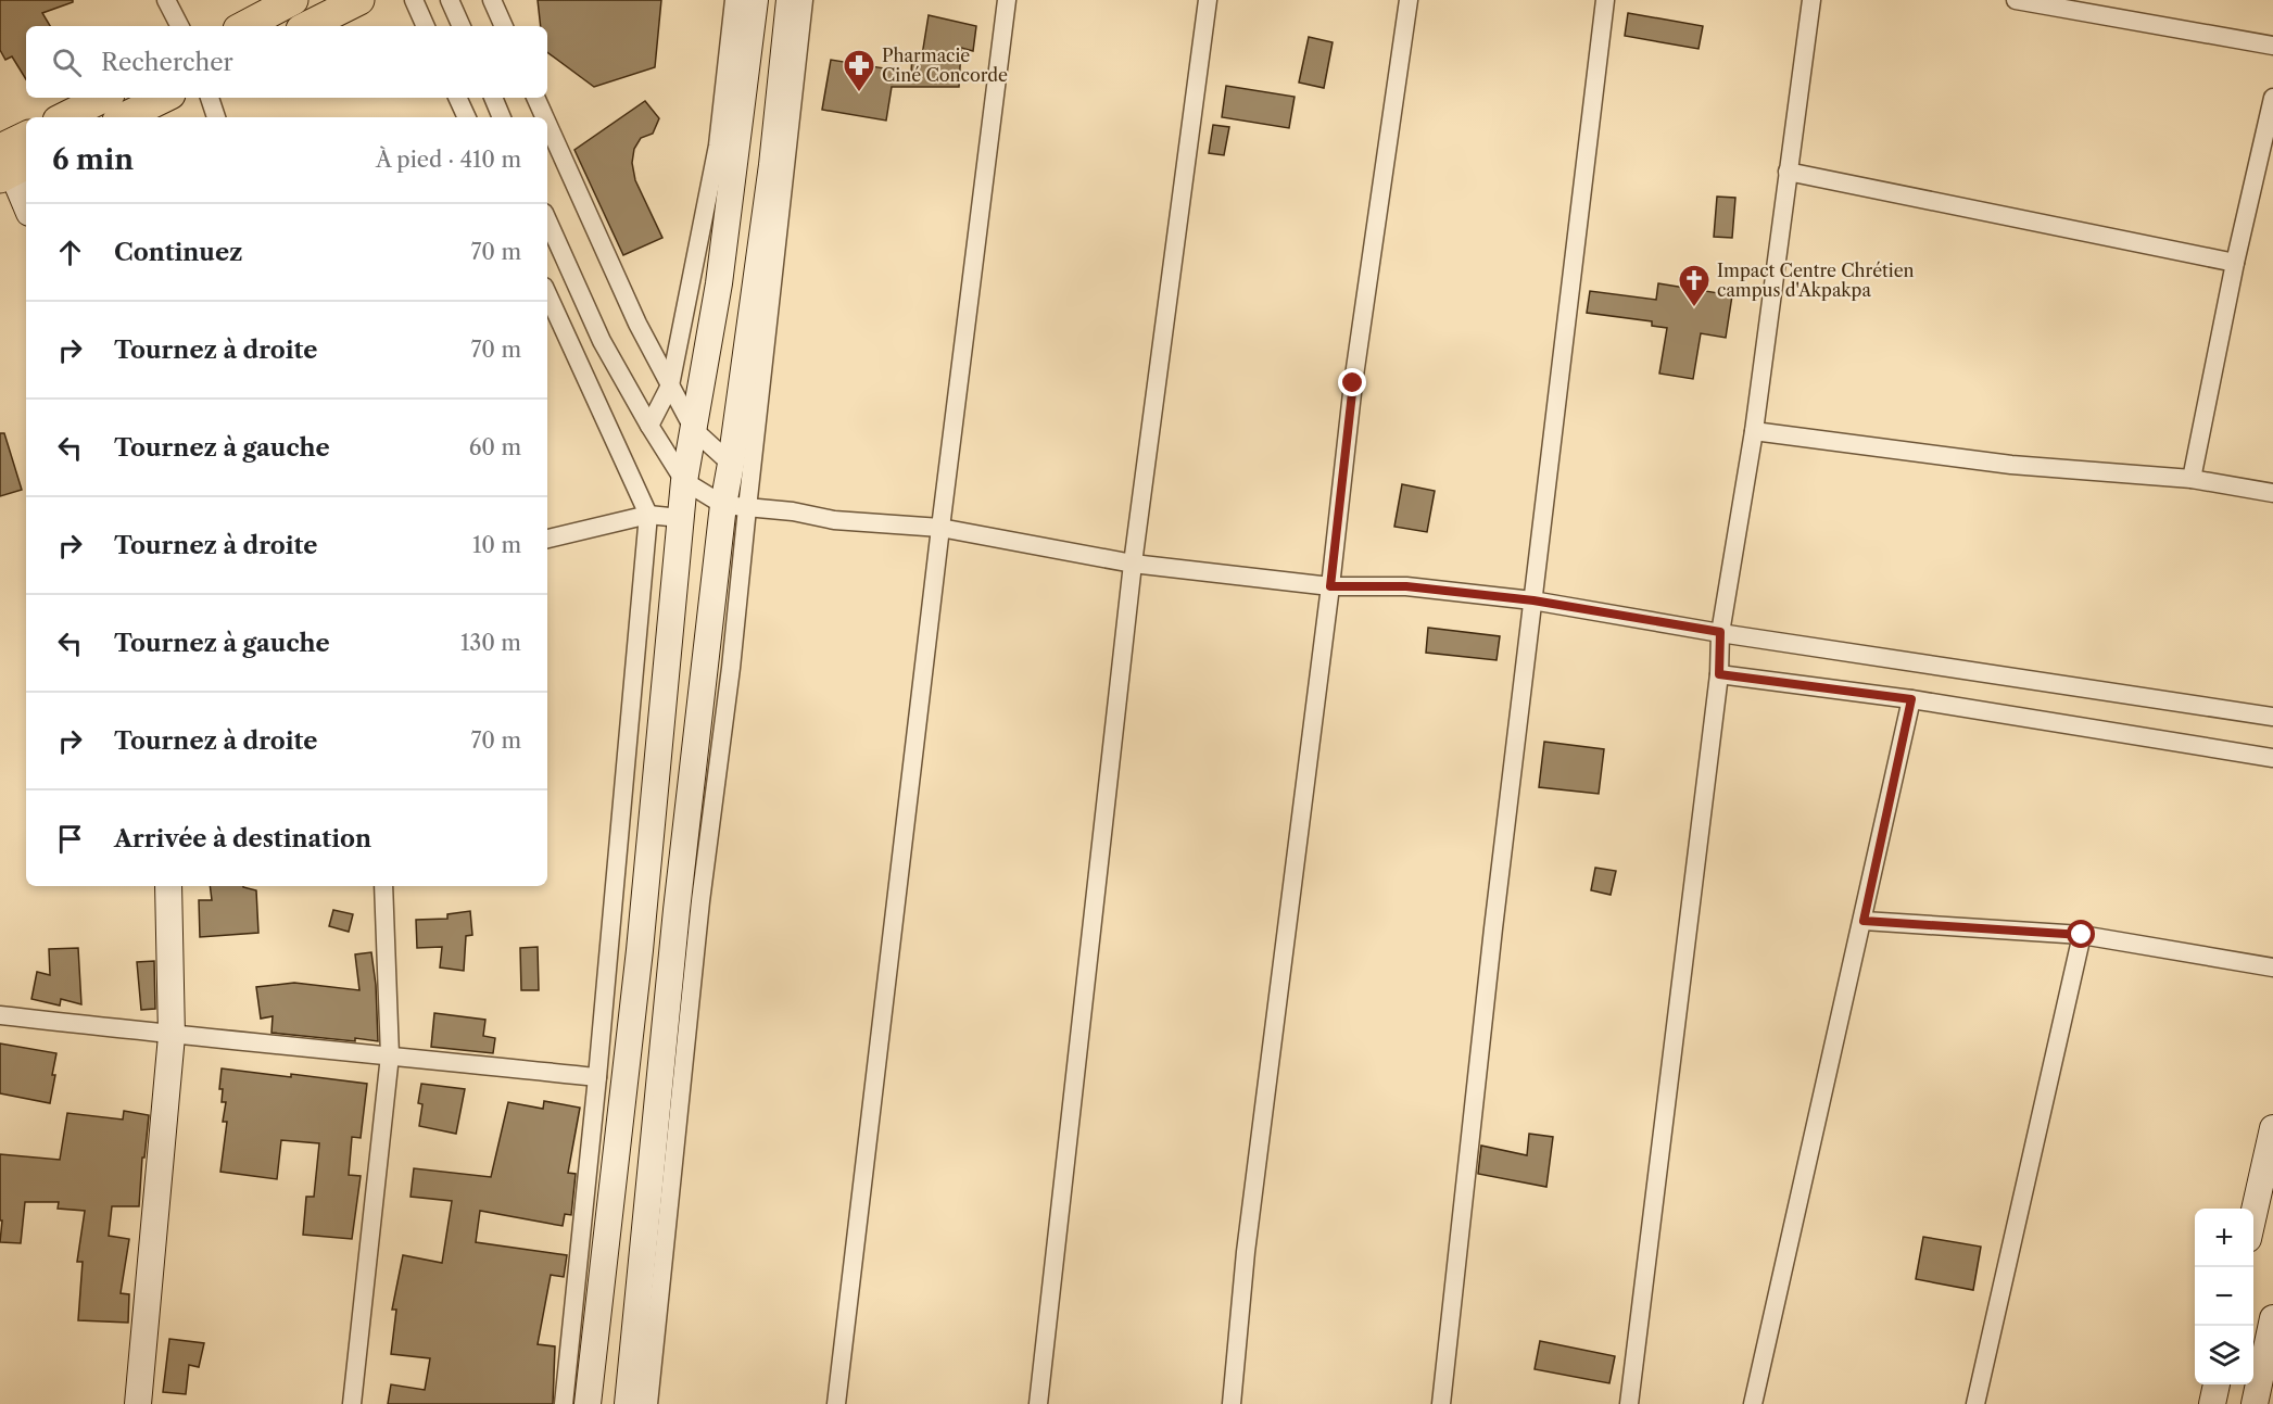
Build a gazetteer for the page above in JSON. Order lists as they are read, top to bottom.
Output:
{
  "places": {
    "pharmacy": ["Pharmacie Ciné Concorde"],
    "church": ["Impact Centre Chrétien campus d'Akpakpa"]
  },
  "page": {
    "search": "Rechercher",
    "heading": ["6 min", "À pied · 410 m"],
    "list": [
      ["Continuez", "70 m"],
      ["Tournez à droite", "70 m"],
      ["Tournez à gauche", "60 m"],
      ["Tournez à droite", "10 m"],
      ["Tournez à gauche", "130 m"],
      ["Tournez à droite", "70 m"],
      "Arrivée à destination"
    ],
    "map_buttons": ["+", "−"]
  }
}
